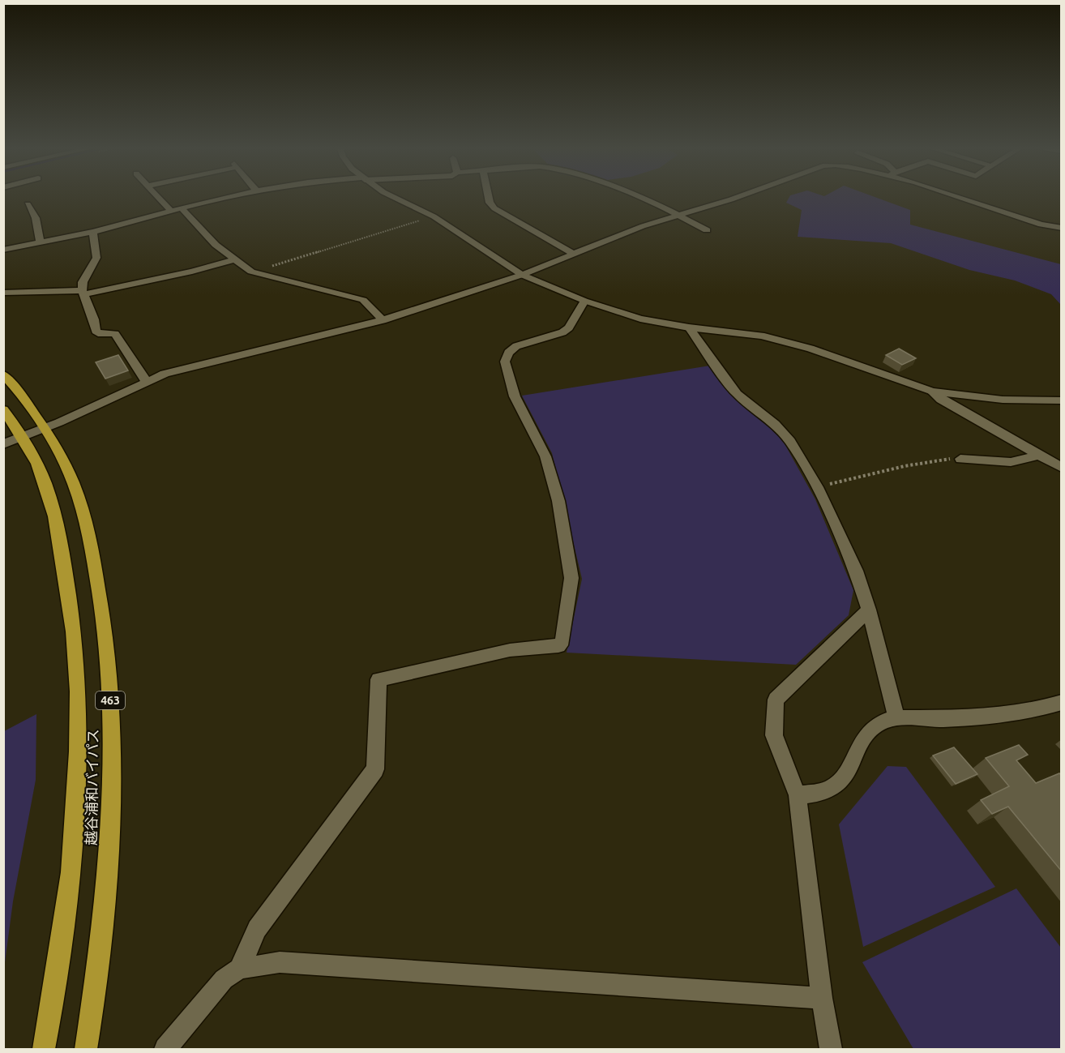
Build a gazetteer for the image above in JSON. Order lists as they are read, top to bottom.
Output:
{
  "streets": {
    "highway": ["463", "越谷浦和バイパス"]
  }
}
